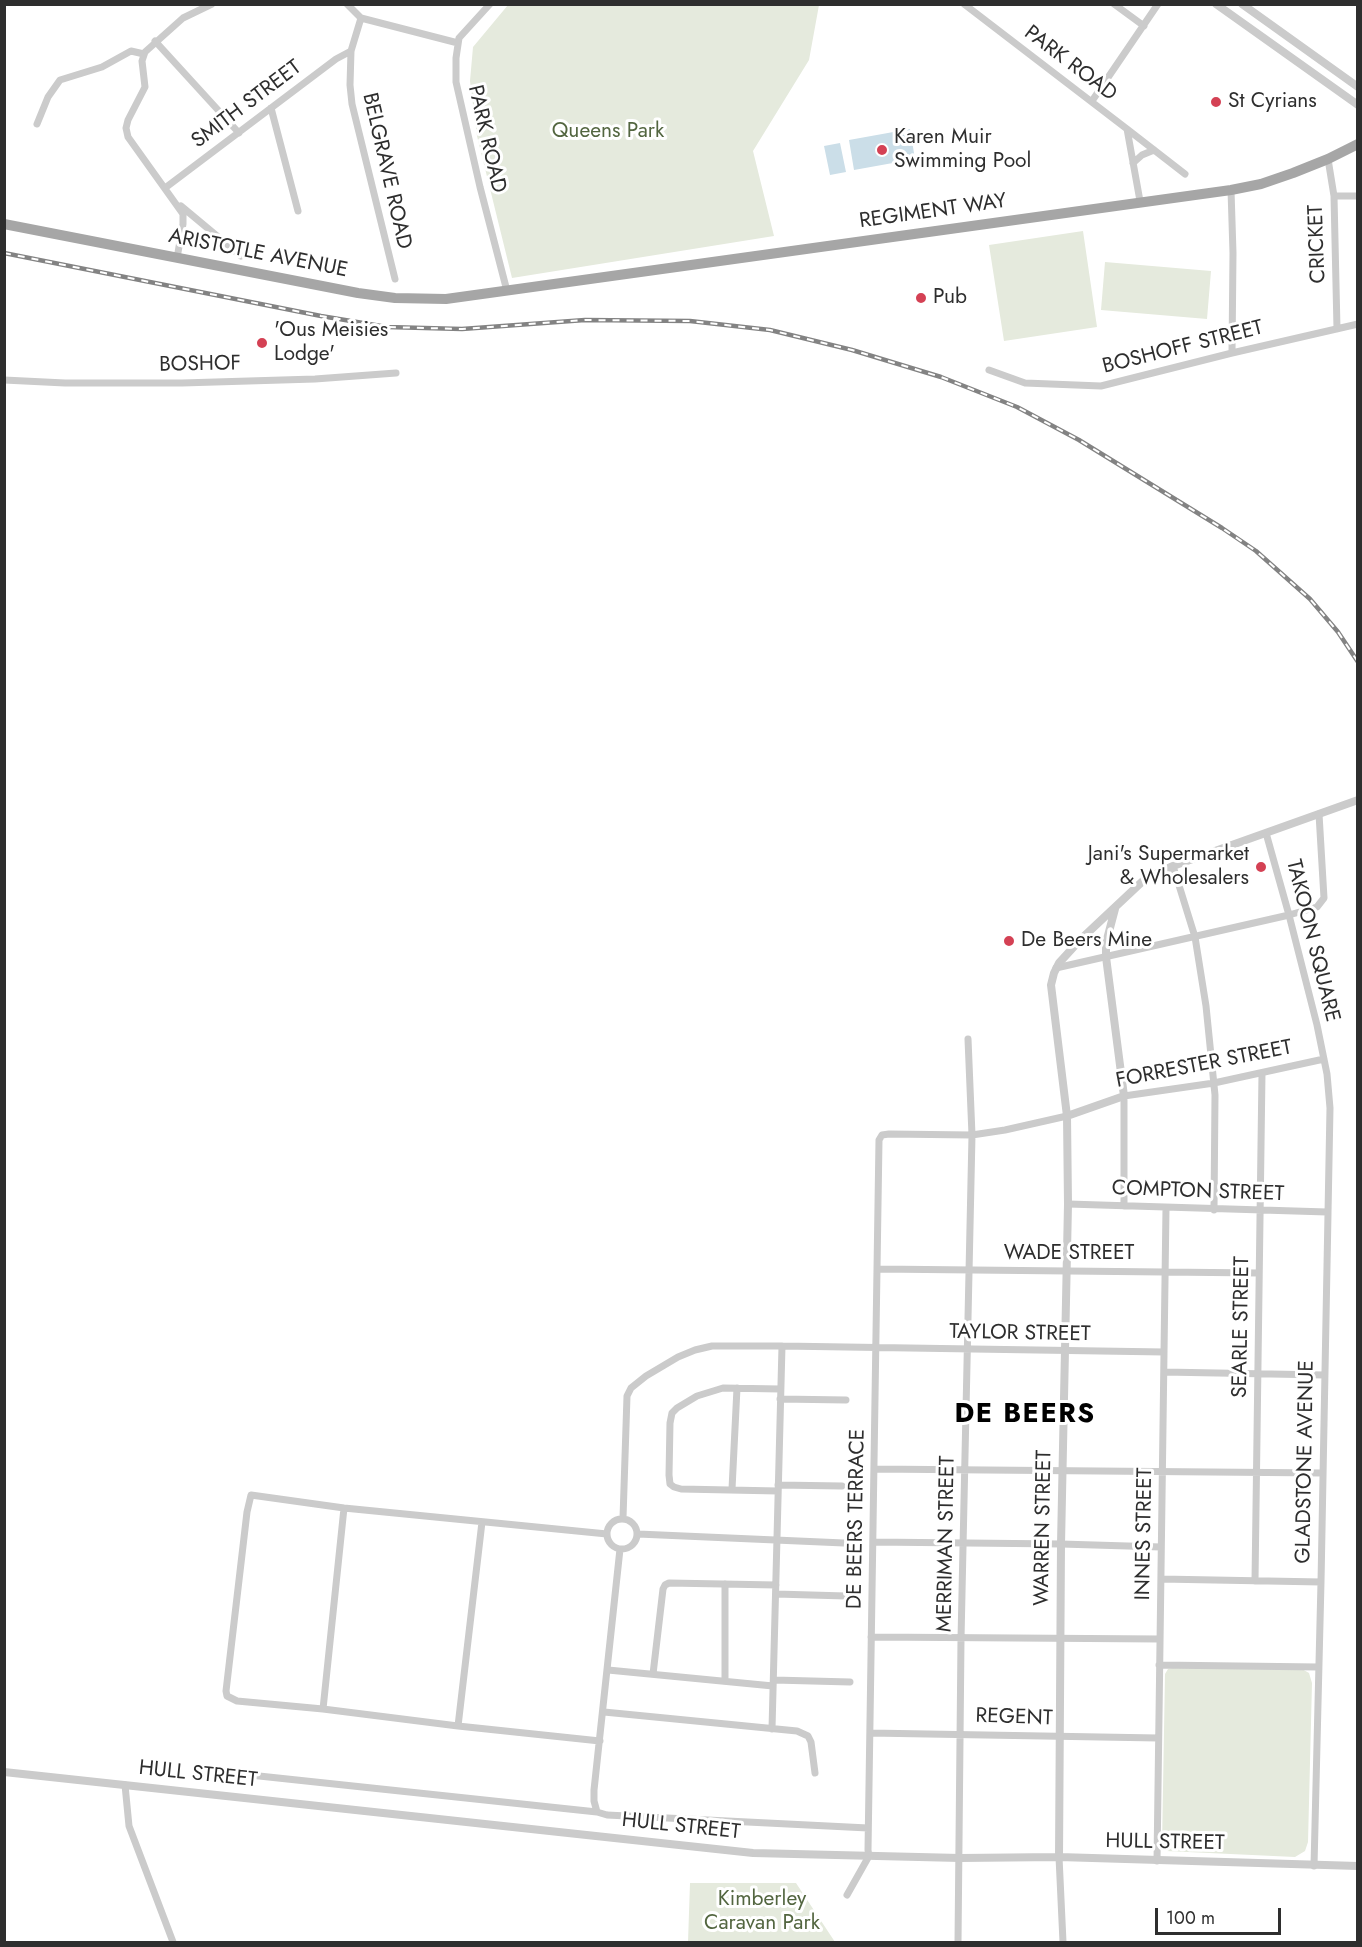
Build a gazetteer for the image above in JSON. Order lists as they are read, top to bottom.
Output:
{
  "streets": {
    "main road": ["REGIMENT WAY", "ARISTOTLE AVENUE"],
    "street": [
      "PARK ROAD",
      "SMITH STREET",
      "BELGRAVE ROAD",
      "CRICKET",
      "BOSHOFF STREET",
      "BOSHOF",
      "TAKOON SQUARE",
      "FORRESTER STREET",
      "COMPTON STREET",
      "WADE STREET",
      "SEARLE STREET",
      "TAYLOR STREET",
      "GLADSTONE AVENUE",
      "DE BEERS TERRACE",
      "WARREN STREET",
      "INNES STREET",
      "MERRIMAN STREET",
      "REGENT",
      "HULL STREET"
    ]
  },
  "crossings": [
    ["PARK ROAD", "REGIMENT WAY"],
    ["PARK ROAD", "ARISTOTLE AVENUE"],
    ["SMITH STREET", "BELGRAVE ROAD"],
    ["REGIMENT WAY", "CRICKET"],
    ["REGIMENT WAY", "ARISTOTLE AVENUE"],
    ["CRICKET", "BOSHOFF STREET"],
    ["TAKOON SQUARE", "FORRESTER STREET"],
    ["TAKOON SQUARE", "GLADSTONE AVENUE"],
    ["FORRESTER STREET", "SEARLE STREET"],
    ["FORRESTER STREET", "GLADSTONE AVENUE"],
    ["FORRESTER STREET", "DE BEERS TERRACE"],
    ["FORRESTER STREET", "WARREN STREET"],
    ["FORRESTER STREET", "MERRIMAN STREET"],
    ["COMPTON STREET", "SEARLE STREET"],
    ["COMPTON STREET", "GLADSTONE AVENUE"],
    ["COMPTON STREET", "WARREN STREET"],
    ["COMPTON STREET", "INNES STREET"],
    ["WADE STREET", "SEARLE STREET"],
    ["WADE STREET", "DE BEERS TERRACE"],
    ["WADE STREET", "WARREN STREET"],
    ["WADE STREET", "INNES STREET"],
    ["WADE STREET", "MERRIMAN STREET"],
    ["TAYLOR STREET", "DE BEERS TERRACE"],
    ["TAYLOR STREET", "WARREN STREET"],
    ["TAYLOR STREET", "INNES STREET"],
    ["TAYLOR STREET", "MERRIMAN STREET"],
    ["TAYLOR STREET", "HULL STREET"],
    ["GLADSTONE AVENUE", "HULL STREET"],
    ["DE BEERS TERRACE", "REGENT"],
    ["DE BEERS TERRACE", "HULL STREET"],
    ["WARREN STREET", "REGENT"],
    ["WARREN STREET", "HULL STREET"],
    ["INNES STREET", "REGENT"],
    ["INNES STREET", "HULL STREET"],
    ["MERRIMAN STREET", "REGENT"],
    ["MERRIMAN STREET", "HULL STREET"]
  ],
  "districts": ["DE BEERS"],
  "parks": ["Queens Park", "Kimberley Caravan Park"],
  "places": [
    "St Cyrians",
    "Karen Muir Swimming Pool",
    "Pub",
    "'Ous Meisies Lodge'",
    "Jani's Supermarket & Wholesalers",
    "De Beers Mine"
  ],
  "scale_bar": "100 m"
}
